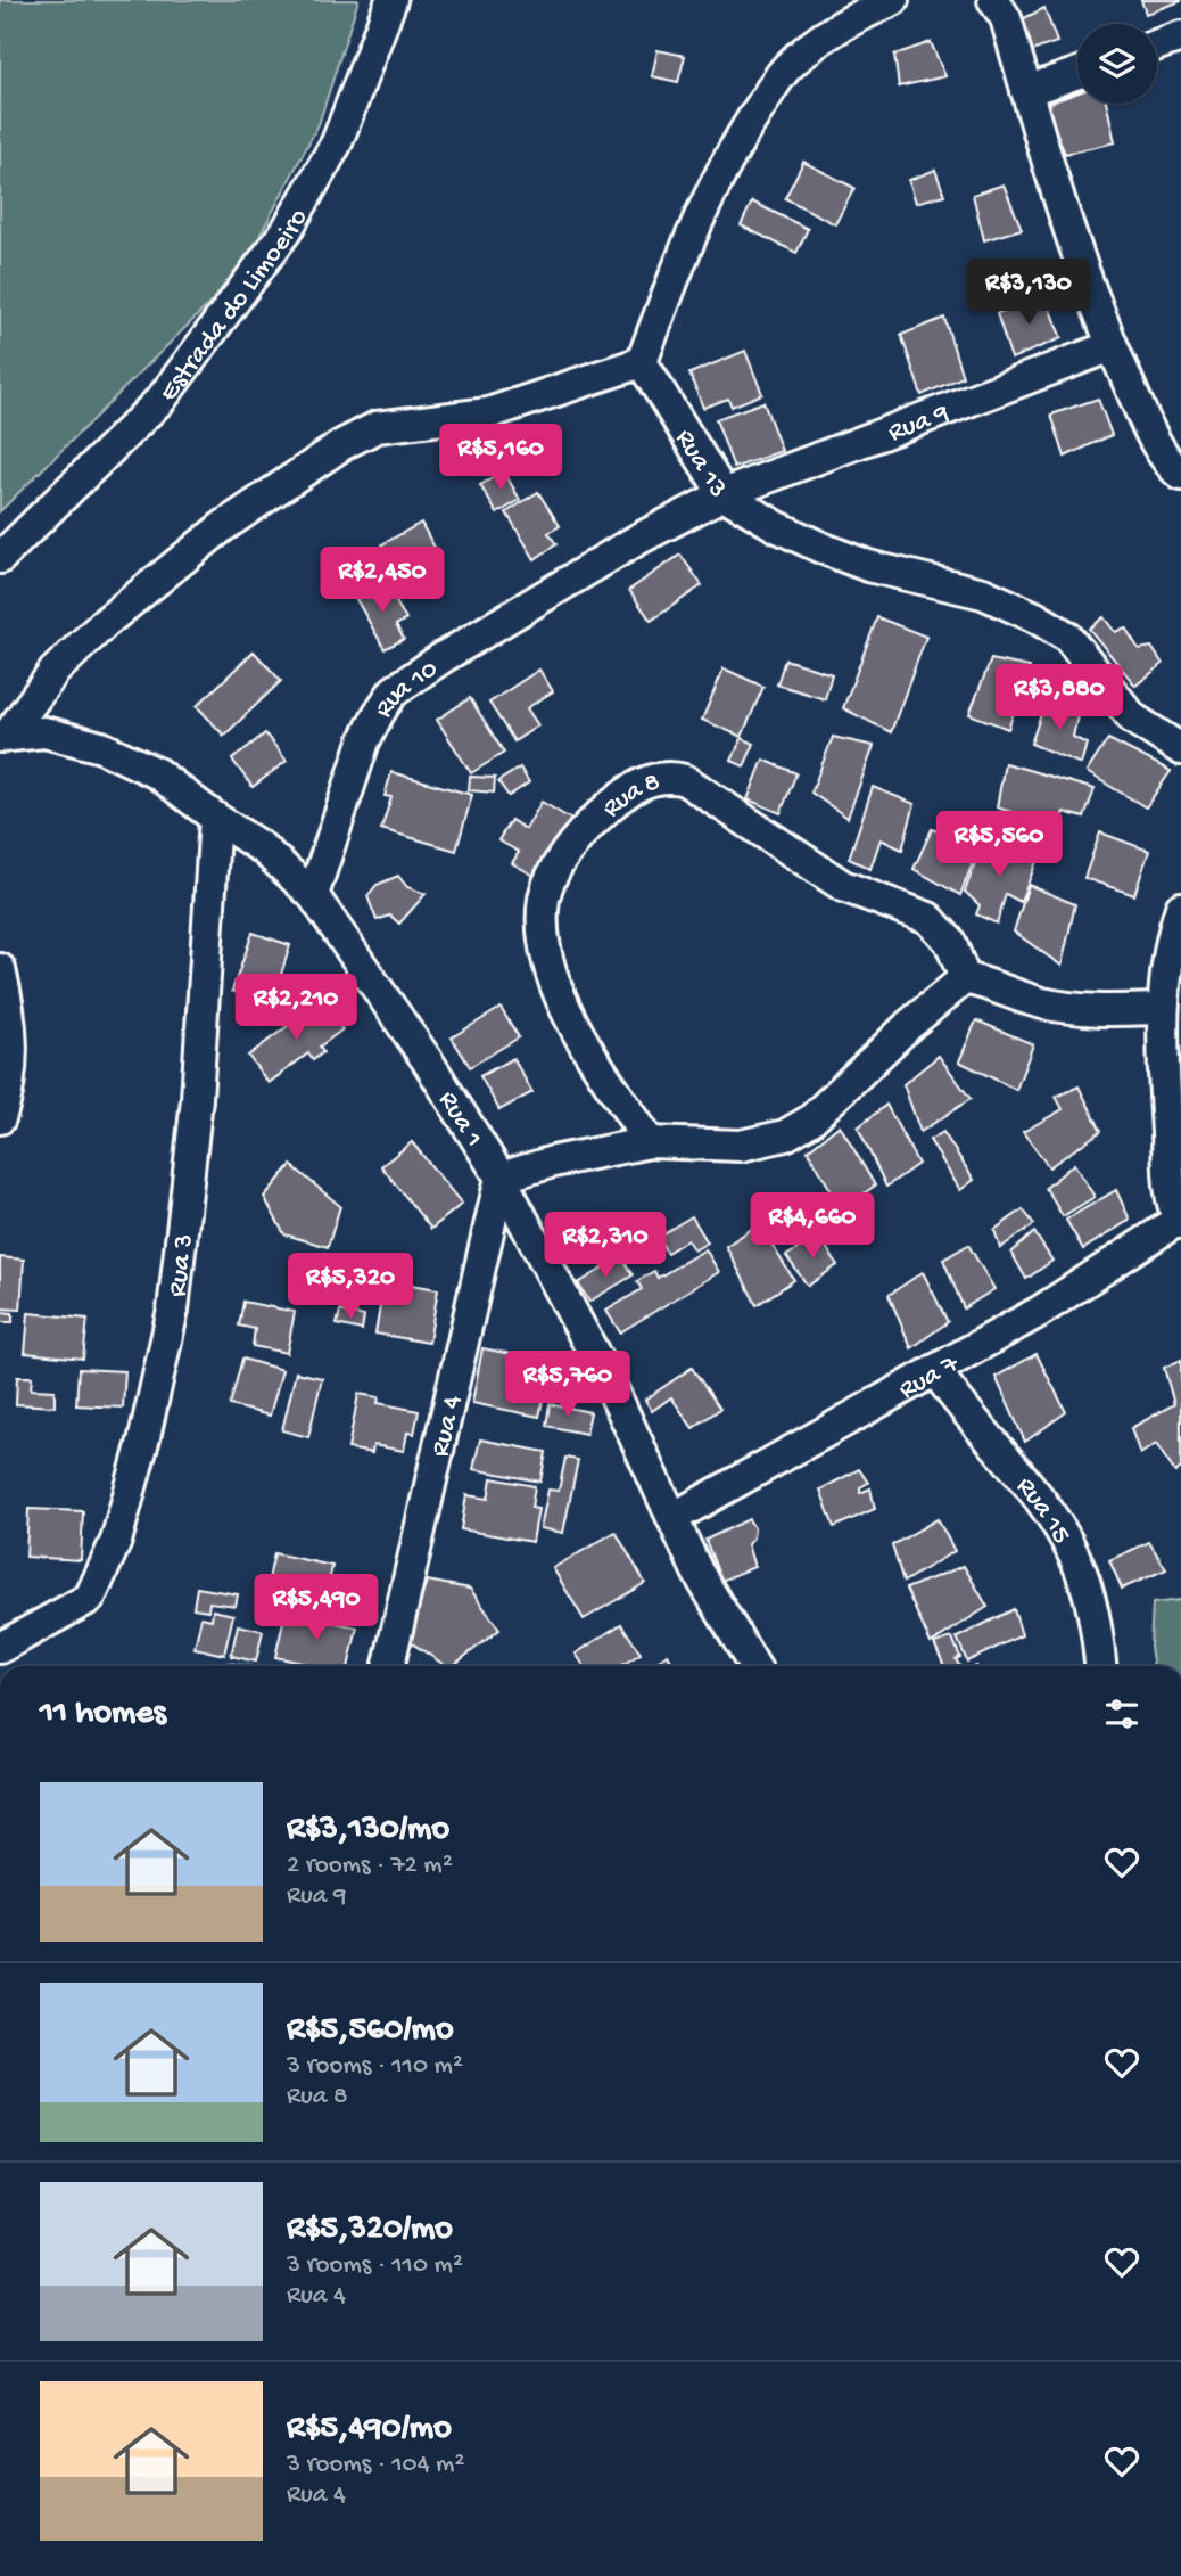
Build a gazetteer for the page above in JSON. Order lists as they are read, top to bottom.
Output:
{
  "streets": {
    "street": [
      "Estrada do Limoeiro",
      "Rua 9",
      "Rua 13",
      "Rua 10",
      "Rua 8",
      "Rua 1",
      "Rua 3",
      "Rua 7",
      "Rua 4",
      "Rua 15"
    ]
  },
  "crossings": [
    ["Rua 9", "Rua 13"],
    ["Rua 9", "Rua 10"],
    ["Rua 13", "Rua 10"],
    ["Rua 10", "Rua 1"],
    ["Rua 1", "Rua 3"],
    ["Rua 1", "Rua 7"],
    ["Rua 1", "Rua 4"],
    ["Rua 7", "Rua 15"]
  ],
  "page": {
    "price": [
      "R$3,130",
      "R$5,160",
      "R$2,450",
      "R$3,880",
      "R$5,560",
      "R$2,210",
      "R$4,660",
      "R$2,310",
      "R$5,320",
      "R$5,760",
      "R$5,490"
    ],
    "heading": "11 homes",
    "list": [
      {
        "name": "R$3,130/mo",
        "note": "2 rooms · 72 m² · Rua 9"
      },
      {
        "name": "R$5,560/mo",
        "note": "3 rooms · 110 m² · Rua 8"
      },
      {
        "name": "R$5,320/mo",
        "note": "3 rooms · 110 m² · Rua 4"
      },
      {
        "name": "R$5,490/mo",
        "note": "3 rooms · 104 m² · Rua 4"
      }
    ]
  }
}
